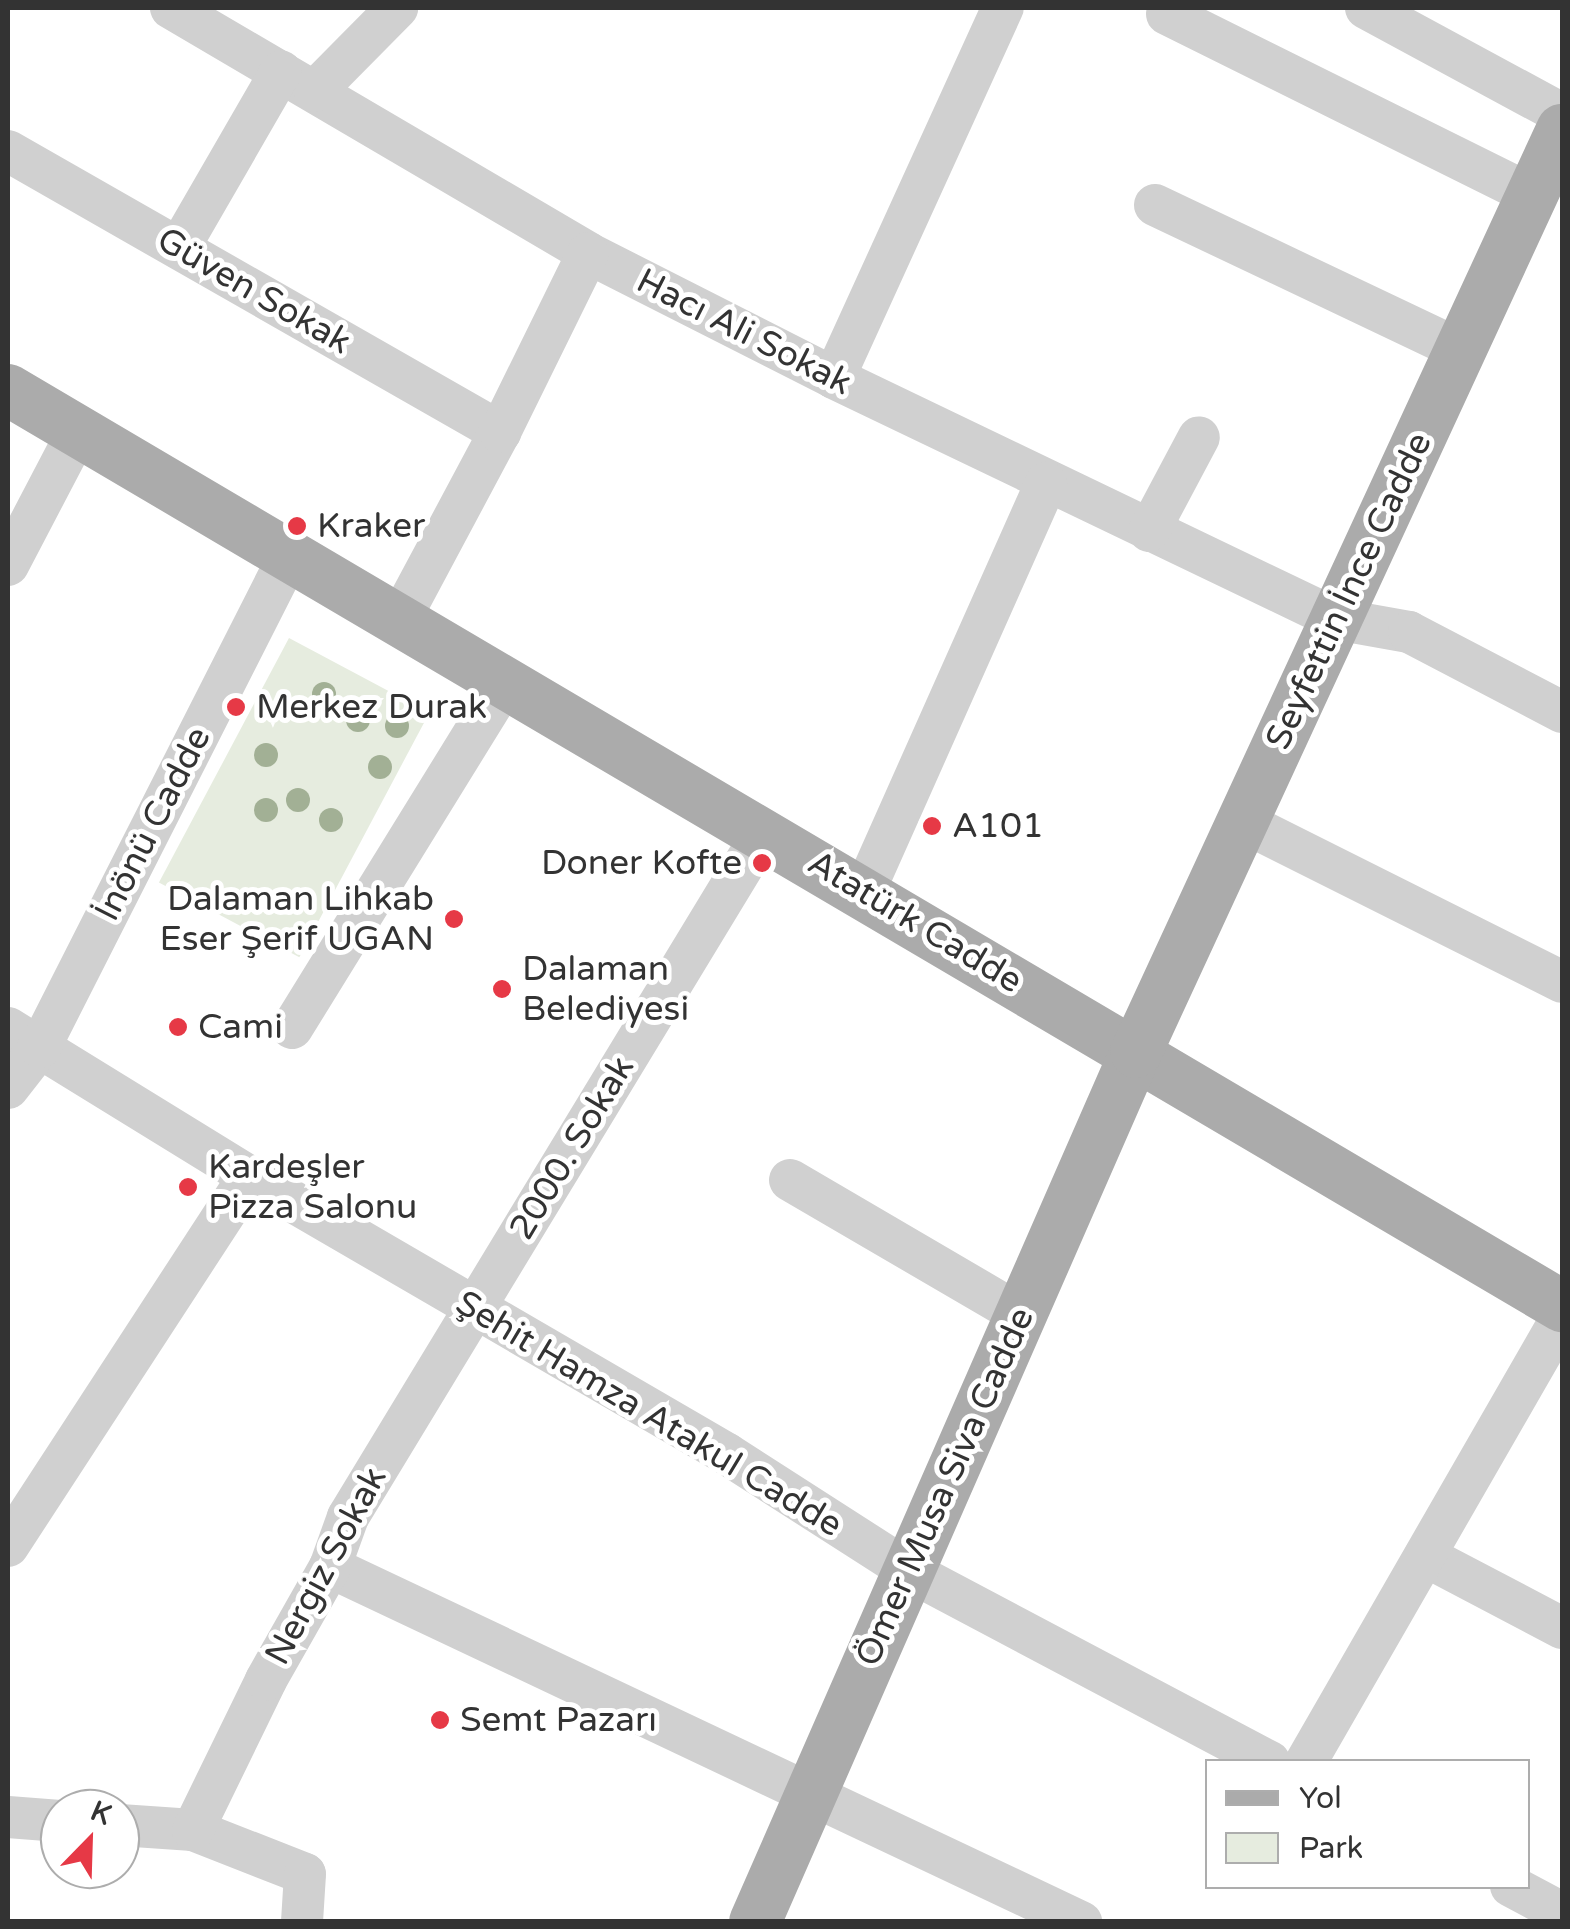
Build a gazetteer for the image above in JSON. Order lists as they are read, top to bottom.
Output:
{
  "streets": {
    "main road": ["Seyfettin İnce Cadde", "Atatürk Cadde", "Ömer Musa Siva Cadde"],
    "street": [
      "Güven Sokak",
      "Hacı Ali Sokak",
      "İnönü Cadde",
      "2000. Sokak",
      "Şehit Hamza Atakul Cadde",
      "Nergiz Sokak"
    ]
  },
  "crossings": [
    ["Hacı Ali Sokak", "Seyfettin İnce Cadde"],
    ["Seyfettin İnce Cadde", "Atatürk Cadde"],
    ["Seyfettin İnce Cadde", "Ömer Musa Siva Cadde"],
    ["İnönü Cadde", "Atatürk Cadde"],
    ["İnönü Cadde", "Şehit Hamza Atakul Cadde"],
    ["Atatürk Cadde", "2000. Sokak"],
    ["Atatürk Cadde", "Ömer Musa Siva Cadde"],
    ["2000. Sokak", "Şehit Hamza Atakul Cadde"],
    ["2000. Sokak", "Nergiz Sokak"],
    ["Şehit Hamza Atakul Cadde", "Ömer Musa Siva Cadde"],
    ["Şehit Hamza Atakul Cadde", "Nergiz Sokak"]
  ],
  "places": [
    "Kraker",
    "Merkez Durak",
    "A101",
    "Doner Kofte",
    "Dalaman Lihkab Eser Şerif UGAN",
    "Dalaman Belediyesi",
    "Cami",
    "Kardeşler Pizza Salonu",
    "Semt Pazarı"
  ],
  "legend": ["Yol", "Park"],
  "north": "top right"
}
